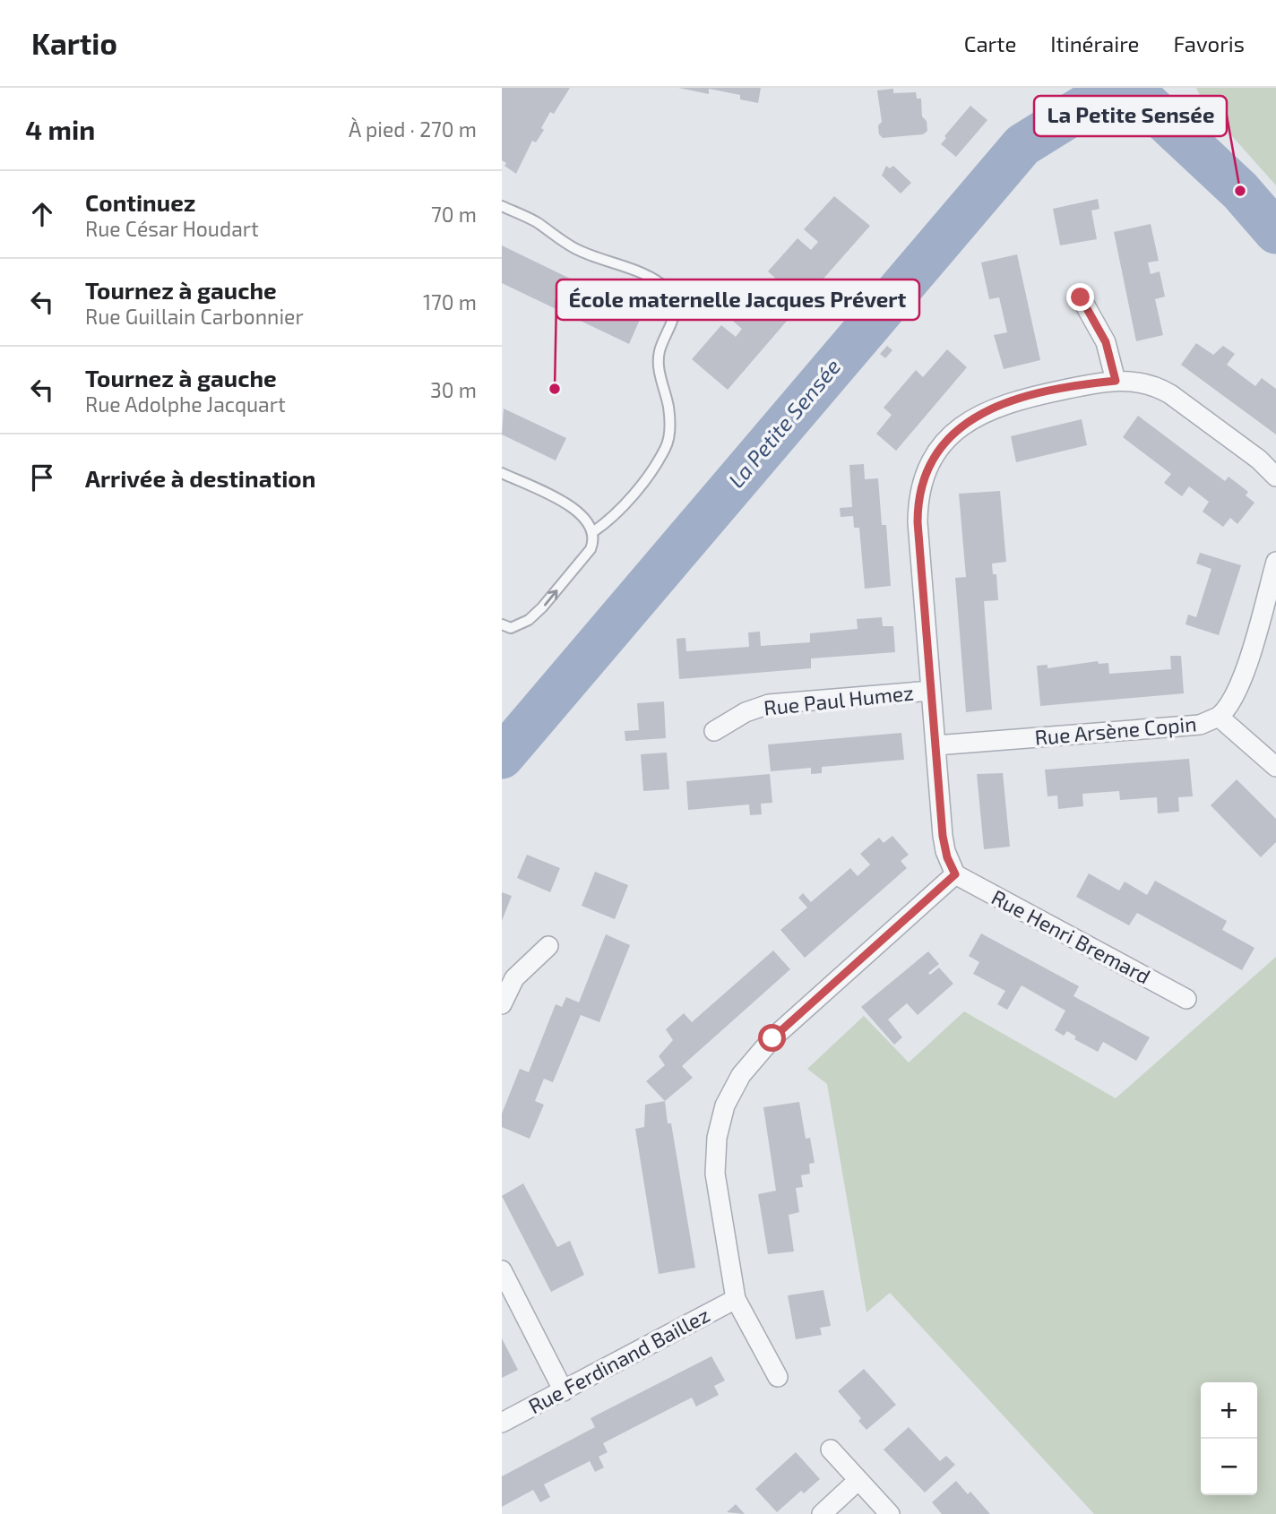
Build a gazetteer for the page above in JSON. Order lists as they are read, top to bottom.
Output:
{
  "streets": {
    "street": [
      "Rue Paul Humez",
      "Rue Arsène Copin",
      "Rue Henri Bremard",
      "Rue Ferdinand Baillez"
    ]
  },
  "water": ["La Petite Sensée"],
  "places": ["La Petite Sensée", "École maternelle Jacques Prévert"],
  "page": {
    "header": "Kartio",
    "nav": ["Carte", "Itinéraire", "Favoris"],
    "heading": ["4 min", "À pied · 270 m"],
    "list": [
      ["Continuez", "Rue César Houdart", "70 m"],
      ["Tournez à gauche", "Rue Guillain Carbonnier", "170 m"],
      ["Tournez à gauche", "Rue Adolphe Jacquart", "30 m"],
      "Arrivée à destination"
    ],
    "map_buttons": ["+", "−"]
  }
}
